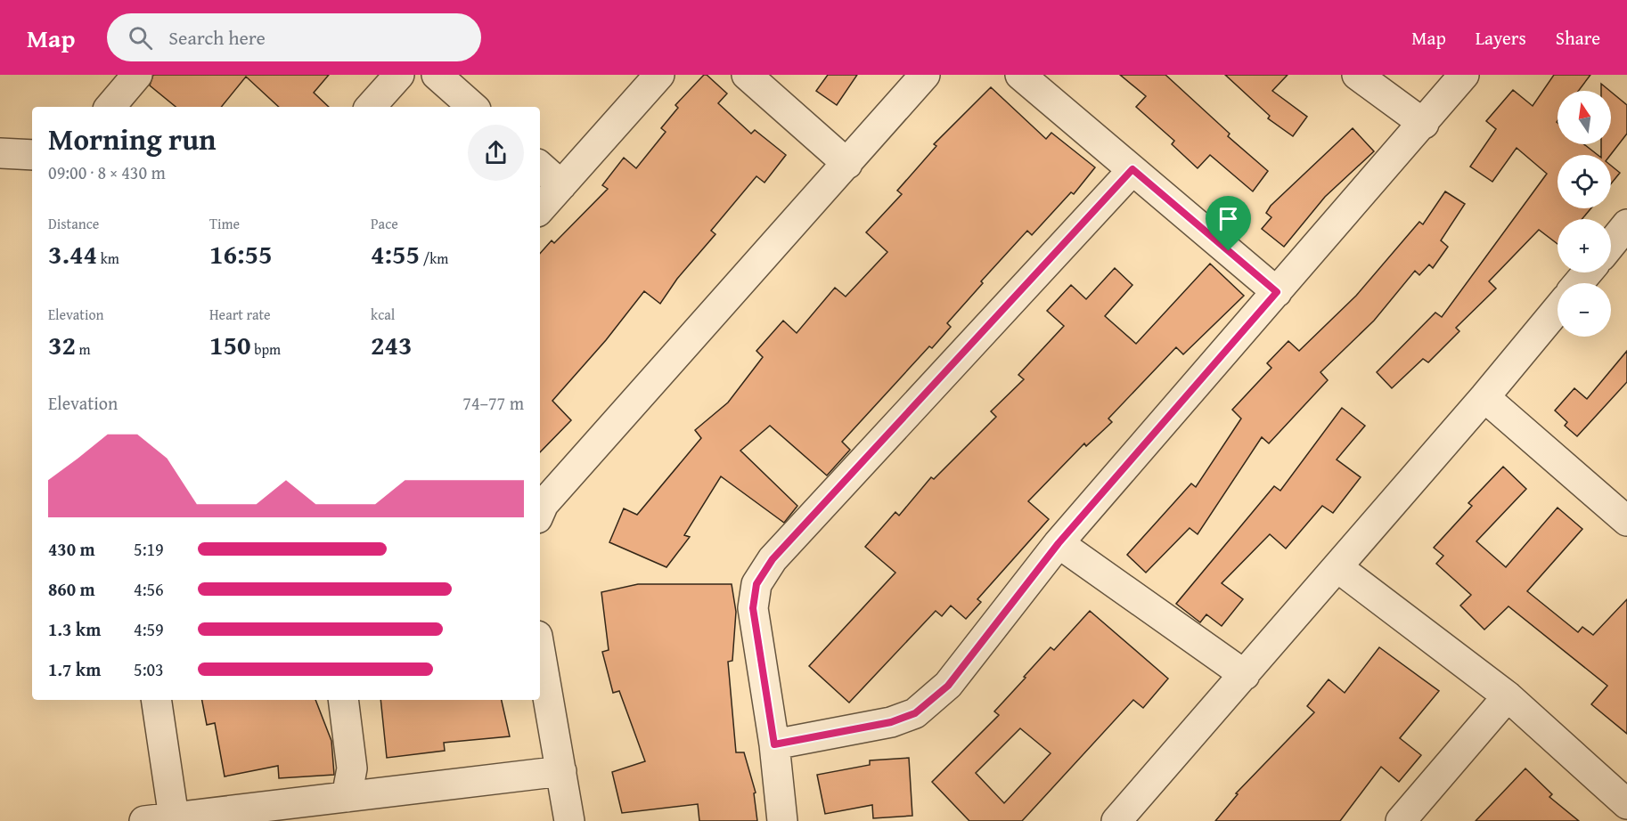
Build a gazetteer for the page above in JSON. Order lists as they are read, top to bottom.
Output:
{
  "north": "top",
  "page": {
    "header": "Map",
    "search": "Search here",
    "nav": ["Map", "Layers", "Share"],
    "map_buttons": ["+", "−"],
    "heading": ["Morning run", "09:00 · 8 × 430 m"],
    "stats": [
      ["Distance", "3.44 km"],
      ["Time", "16:55"],
      ["Pace", "4:55 /km"],
      ["Elevation", "32 m"],
      ["Heart rate", "150 bpm"],
      ["kcal", "243"]
    ],
    "chart": ["Elevation", "74–77 m"],
    "list": [
      {
        "name": "430 m",
        "note": "5:19"
      },
      {
        "name": "860 m",
        "note": "4:56"
      },
      {
        "name": "1.3 km",
        "note": "4:59"
      },
      {
        "name": "1.7 km",
        "note": "5:03"
      }
    ]
  }
}
